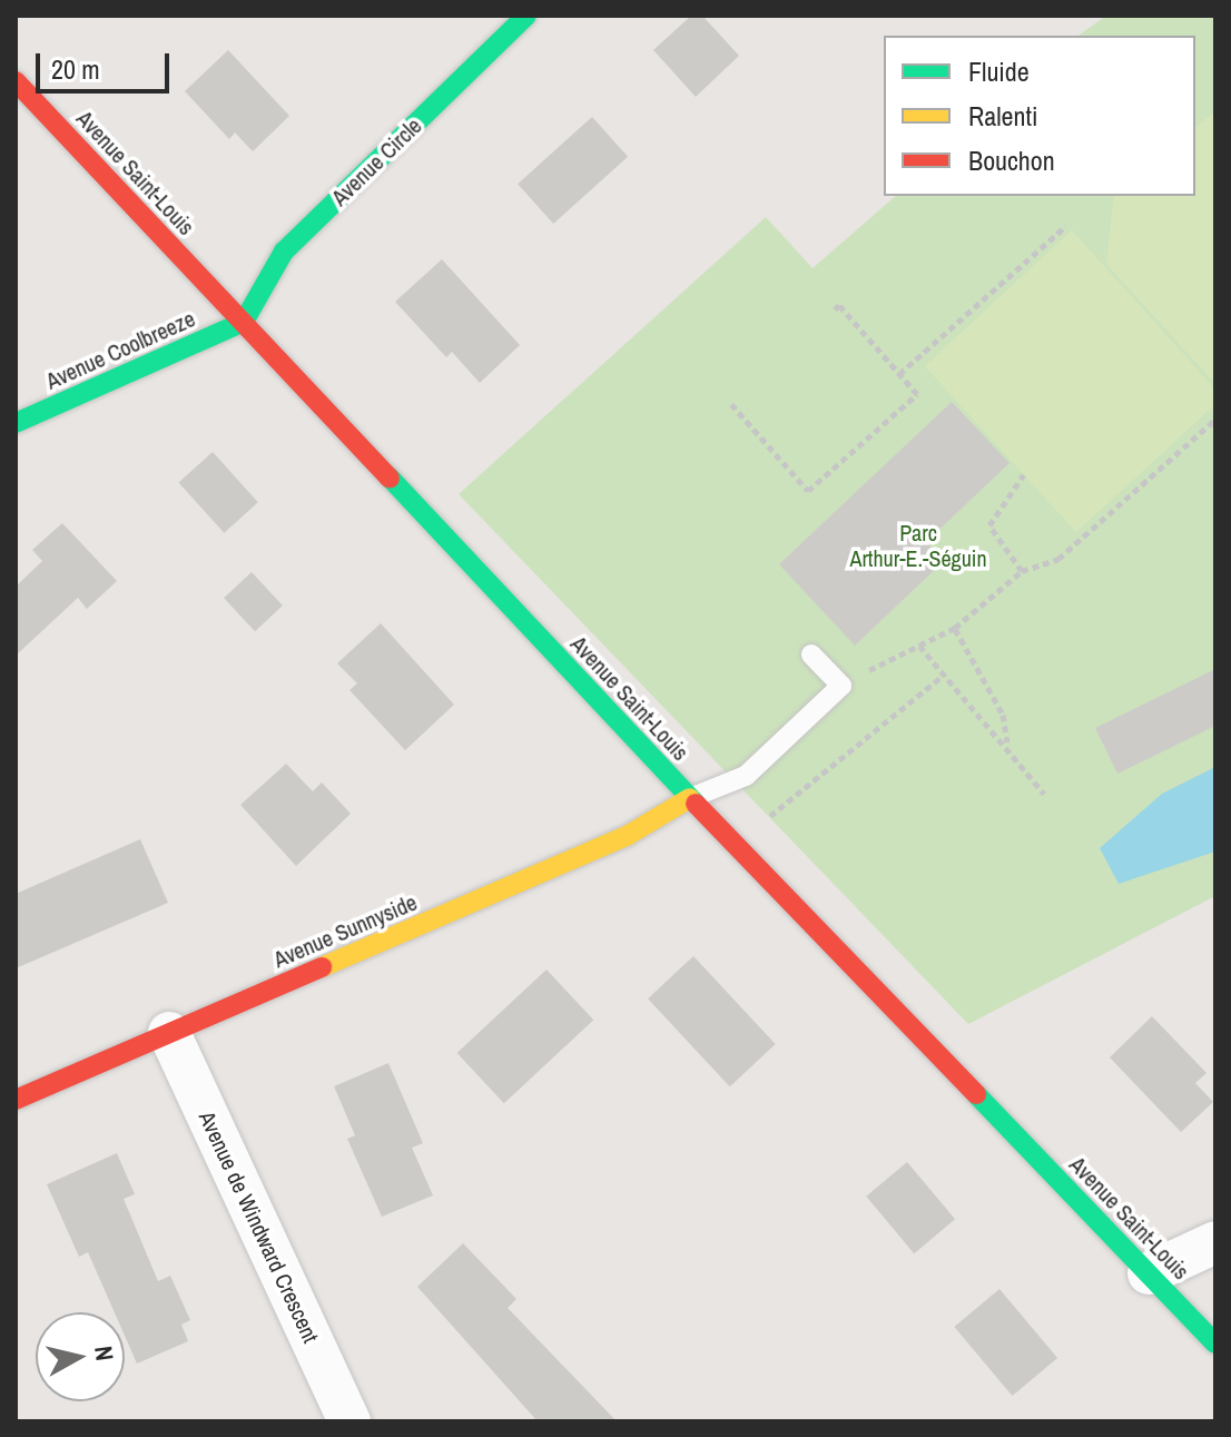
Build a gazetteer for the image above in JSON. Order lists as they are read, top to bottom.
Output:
{
  "streets": {
    "street": [
      "Avenue Circle",
      "Avenue Saint-Louis",
      "Avenue Coolbreeze",
      "Avenue Sunnyside",
      "Avenue de Windward Crescent"
    ]
  },
  "crossings": [
    ["Avenue Circle", "Avenue Saint-Louis"],
    ["Avenue Circle", "Avenue Coolbreeze"],
    ["Avenue Saint-Louis", "Avenue Coolbreeze"],
    ["Avenue Saint-Louis", "Avenue Sunnyside"],
    ["Avenue Sunnyside", "Avenue de Windward Crescent"]
  ],
  "parks": ["Parc Arthur-E.-Séguin"],
  "legend": ["Fluide", "Ralenti", "Bouchon"],
  "scale_bar": "20 m",
  "north": "right"
}
